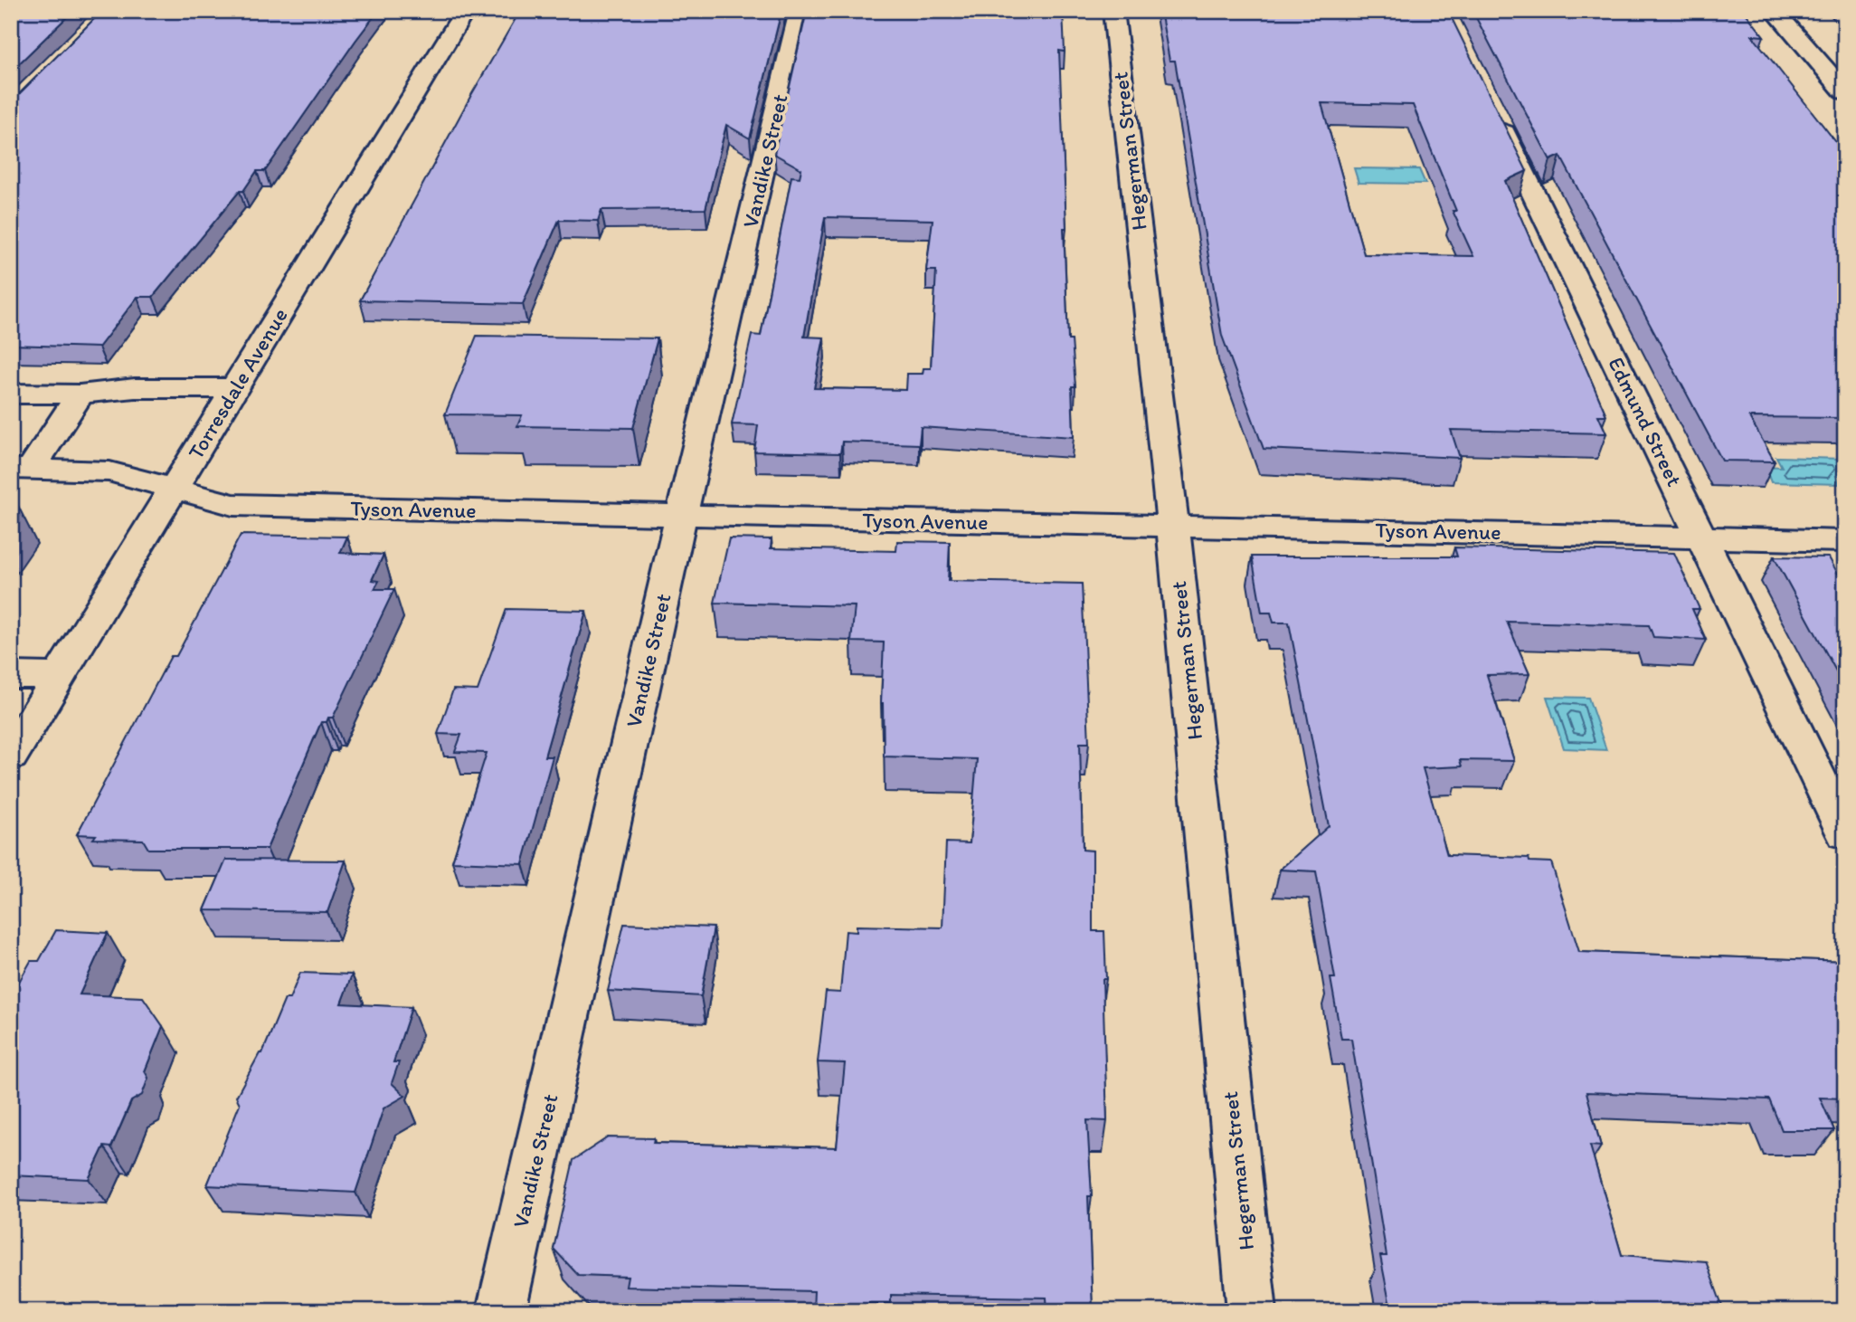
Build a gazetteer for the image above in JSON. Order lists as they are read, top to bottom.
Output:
{
  "streets": {
    "street": [
      "Hegerman Street",
      "Vandike Street",
      "Torresdale Avenue",
      "Edmund Street",
      "Tyson Avenue"
    ]
  },
  "crossings": [
    ["Hegerman Street", "Tyson Avenue"],
    ["Vandike Street", "Tyson Avenue"],
    ["Torresdale Avenue", "Tyson Avenue"],
    ["Edmund Street", "Tyson Avenue"]
  ]
}
